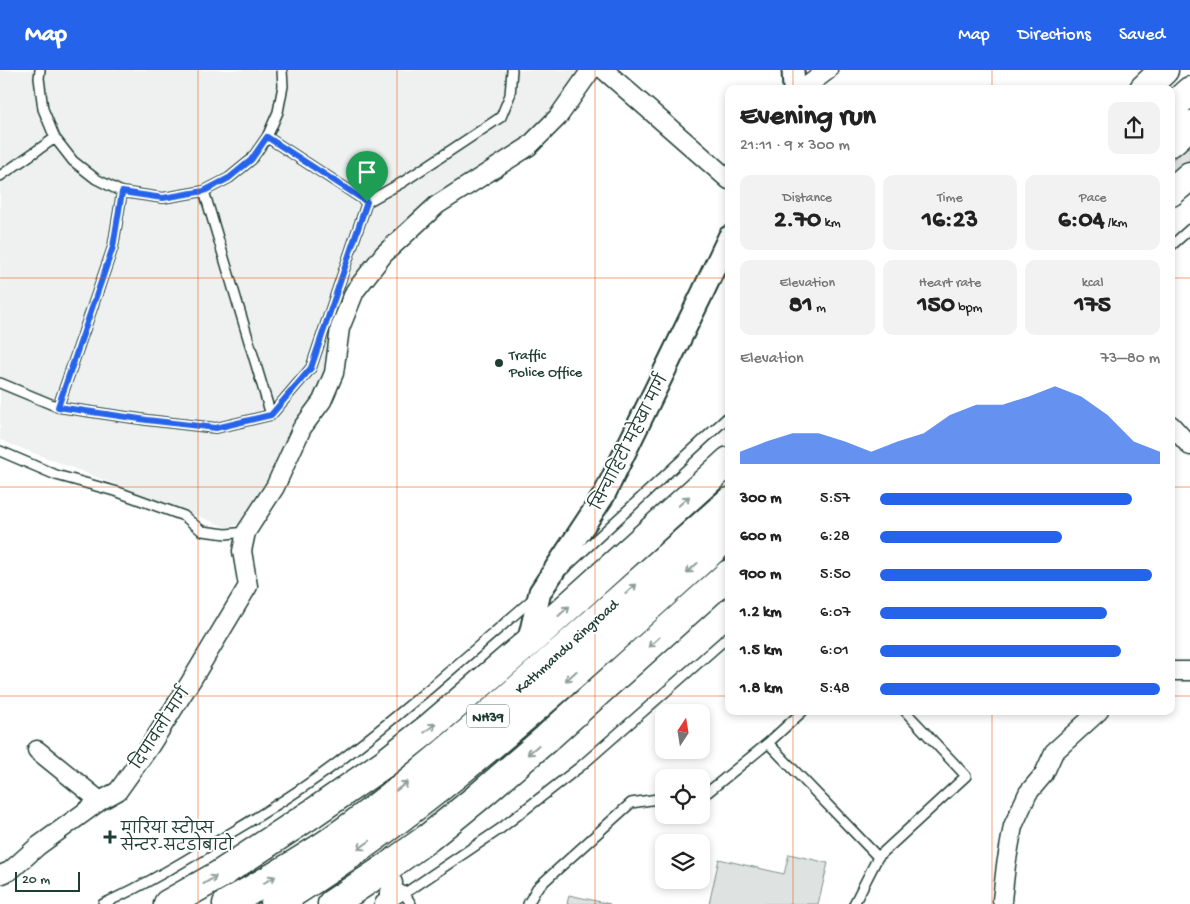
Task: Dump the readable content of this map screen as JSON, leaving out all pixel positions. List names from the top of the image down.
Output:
{
  "streets": {
    "main road": ["Kathmandu Ringroad", "NH39"],
    "street": ["सिन्चाहिटी महेखा मार्ग", "दिपावली मार्ग"]
  },
  "places": {
    "other": ["Traffic Police Office"],
    "health": ["मारिया स्टोप्स सेन्टर-सटडोबाटो"]
  },
  "scale_bar": "20 m",
  "north": "top",
  "page": {
    "header": "Map",
    "nav": ["Map", "Directions", "Saved"],
    "heading": ["Evening run", "21:11 · 9 × 300 m"],
    "stats": [
      ["Distance", "2.70 km"],
      ["Time", "16:23"],
      ["Pace", "6:04 /km"],
      ["Elevation", "81 m"],
      ["Heart rate", "150 bpm"],
      ["kcal", "175"]
    ],
    "chart": ["Elevation", "73–80 m"],
    "list": [
      {
        "name": "300 m",
        "note": "5:57"
      },
      {
        "name": "600 m",
        "note": "6:28"
      },
      {
        "name": "900 m",
        "note": "5:50"
      },
      {
        "name": "1.2 km",
        "note": "6:07"
      },
      {
        "name": "1.5 km",
        "note": "6:01"
      },
      {
        "name": "1.8 km",
        "note": "5:48"
      }
    ],
    "scale": "20 m"
  }
}
